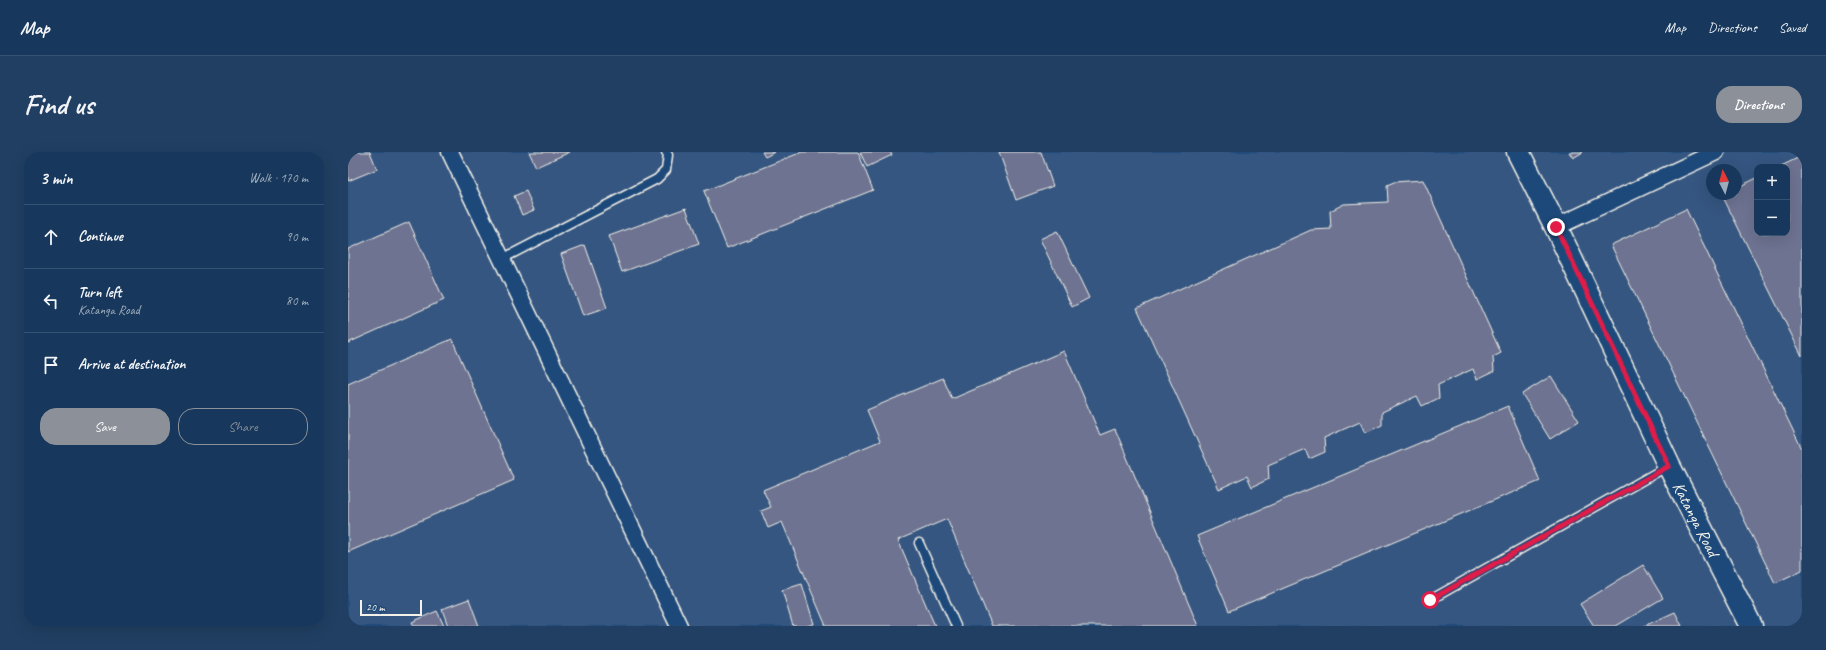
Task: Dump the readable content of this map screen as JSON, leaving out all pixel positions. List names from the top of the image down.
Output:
{
  "streets": {
    "street": ["Katanga Road"]
  },
  "scale_bar": "20 m",
  "north": "top",
  "page": {
    "header": "Map",
    "nav": ["Map", "Directions", "Saved"],
    "buttons": [
      "Directions",
      ["Save", "Share"]
    ],
    "title": "Find us",
    "heading": ["3 min", "Walk · 170 m"],
    "map_buttons": ["+", "−"],
    "list": [
      ["Continue", "90 m"],
      ["Turn left", "Katanga Road", "80 m"],
      "Arrive at destination"
    ],
    "scale": "20 m"
  }
}
